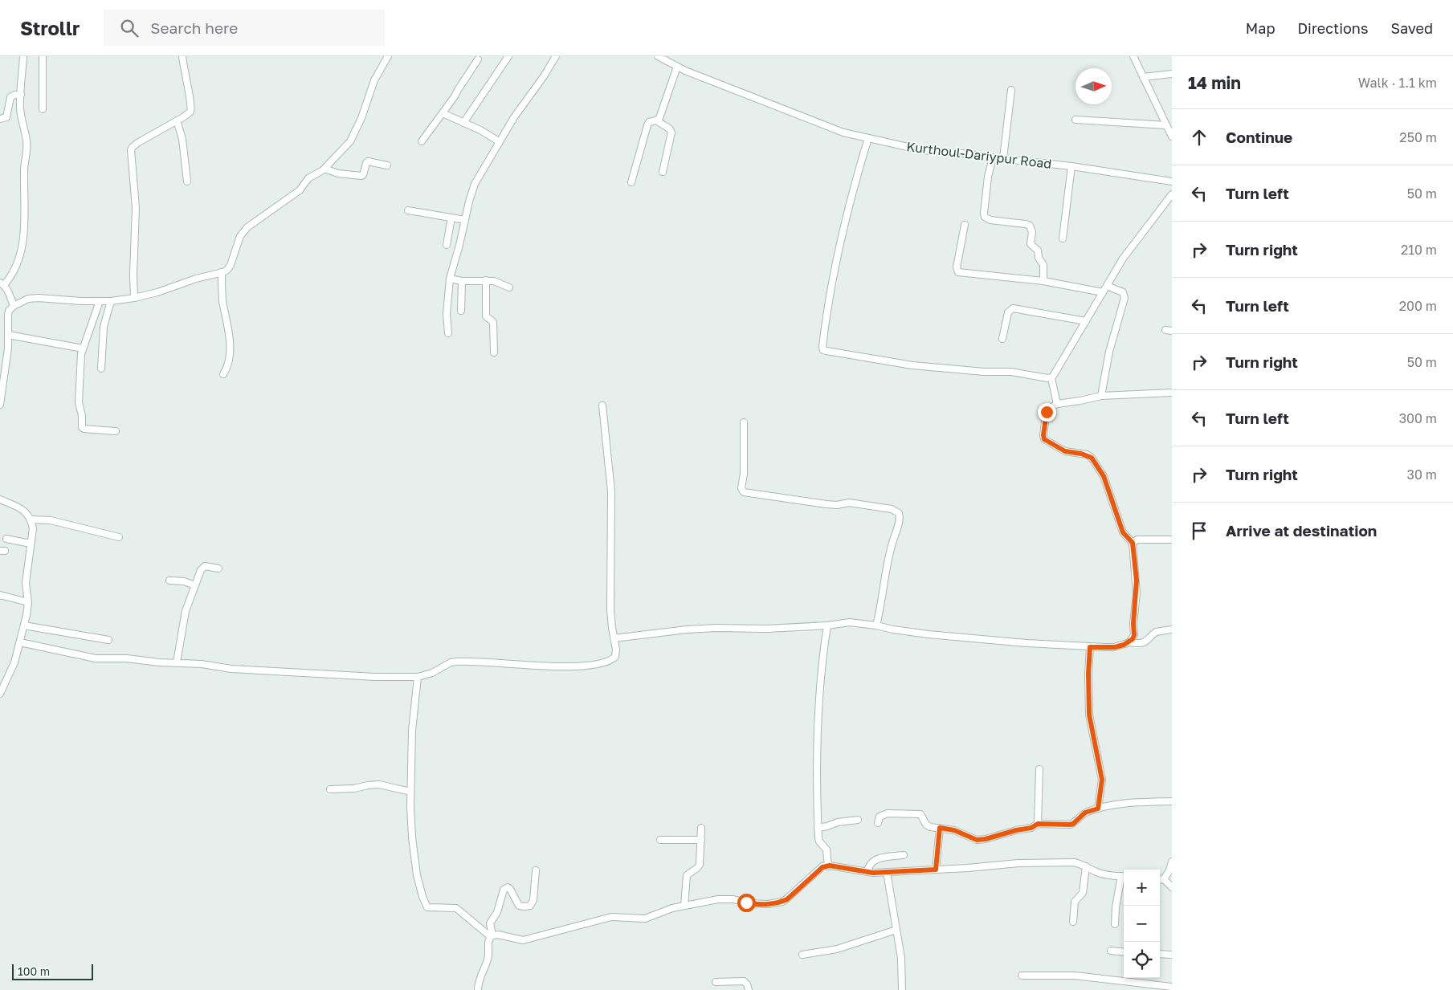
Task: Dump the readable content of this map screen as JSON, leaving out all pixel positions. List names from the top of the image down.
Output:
{
  "streets": {
    "street": ["Kurthoul-Dariypur Road"]
  },
  "scale_bar": "100 m",
  "north": "right",
  "page": {
    "header": "Strollr",
    "search": "Search here",
    "nav": ["Map", "Directions", "Saved"],
    "heading": ["14 min", "Walk · 1.1 km"],
    "list": [
      ["Continue", "250 m"],
      ["Turn left", "50 m"],
      ["Turn right", "210 m"],
      ["Turn left", "200 m"],
      ["Turn right", "50 m"],
      ["Turn left", "300 m"],
      ["Turn right", "30 m"],
      "Arrive at destination"
    ],
    "map_buttons": ["+", "−"],
    "scale": "100 m"
  }
}
